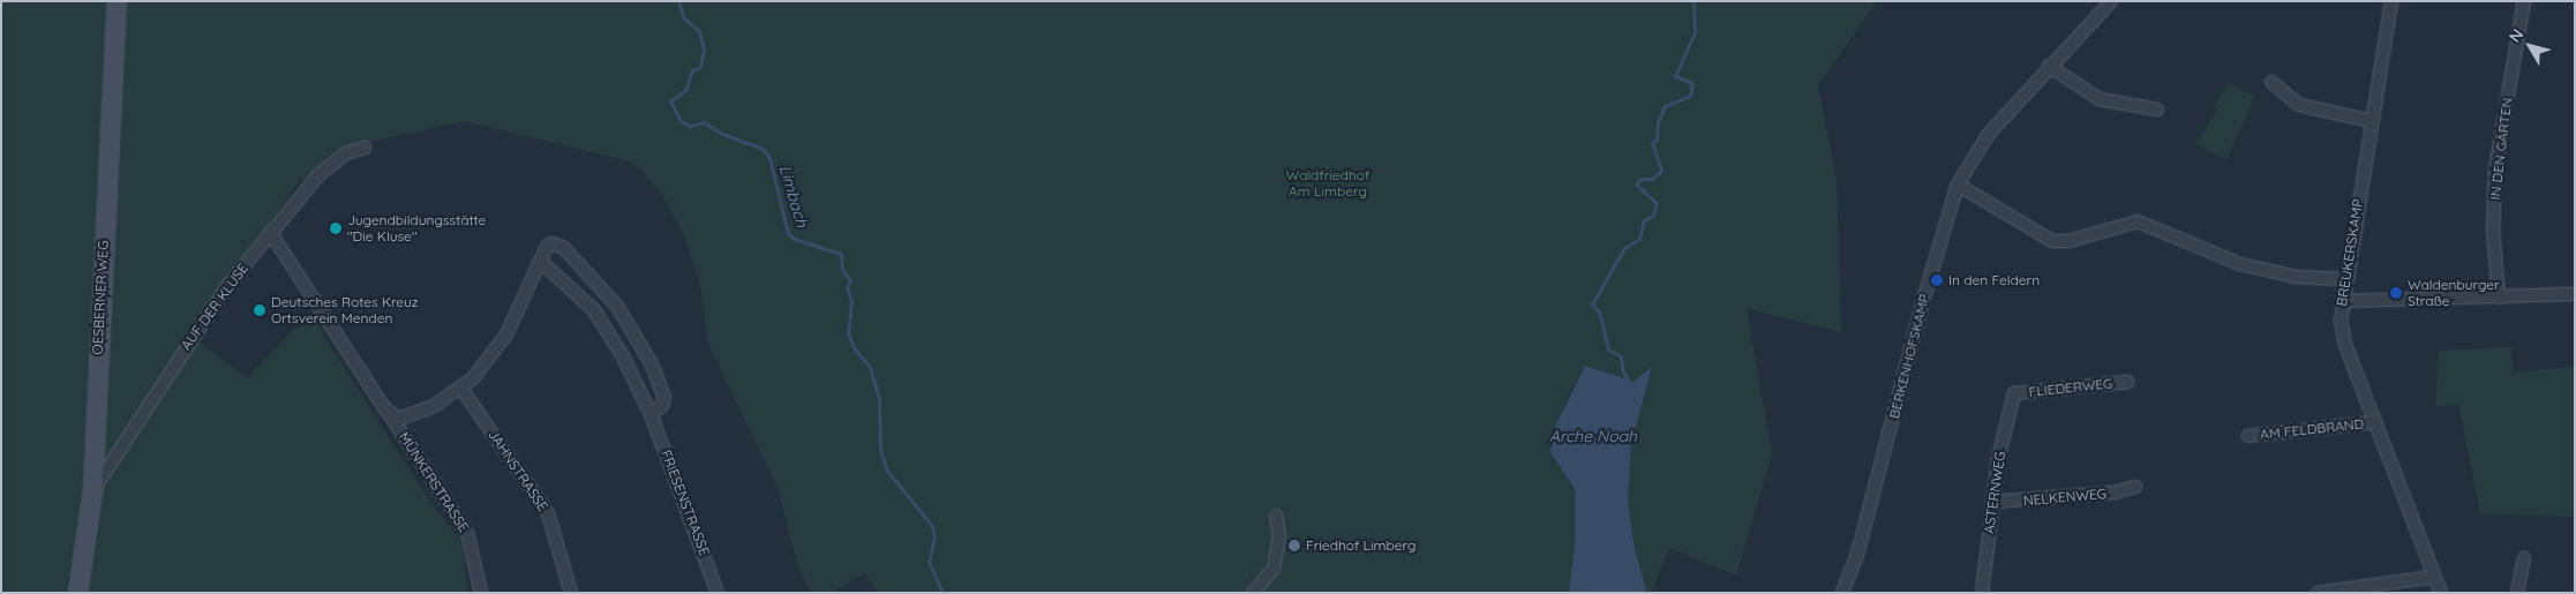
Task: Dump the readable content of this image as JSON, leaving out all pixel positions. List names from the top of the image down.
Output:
{
  "streets": {
    "street": [
      "IN DEN GÄRTEN",
      "BREUKERSKAMP",
      "OESBERNER WEG",
      "AUF DER KLUSE",
      "BERKENHOFSKAMP",
      "FLIEDERWEG",
      "AM FELDBRAND",
      "JAHNSTRASSE",
      "MÜNKERSTRASSE",
      "ASTERNWEG",
      "NELKENWEG",
      "FRIESENSTRASSE"
    ]
  },
  "crossings": [
    ["BREUKERSKAMP", "AM FELDBRAND"],
    ["OESBERNER WEG", "AUF DER KLUSE"],
    ["AUF DER KLUSE", "MÜNKERSTRASSE"],
    ["FLIEDERWEG", "ASTERNWEG"],
    ["ASTERNWEG", "NELKENWEG"]
  ],
  "water": ["Limbach", "Arche Noah"],
  "parks": ["Waldfriedhof Am Limberg"],
  "places": [
    "Jugendbildungsstätte \"Die Kluse\"",
    "In den Feldern",
    "Waldenburger Straße",
    "Deutsches Rotes Kreuz Ortsverein Menden",
    "Friedhof Limberg"
  ],
  "north": "top left"
}
